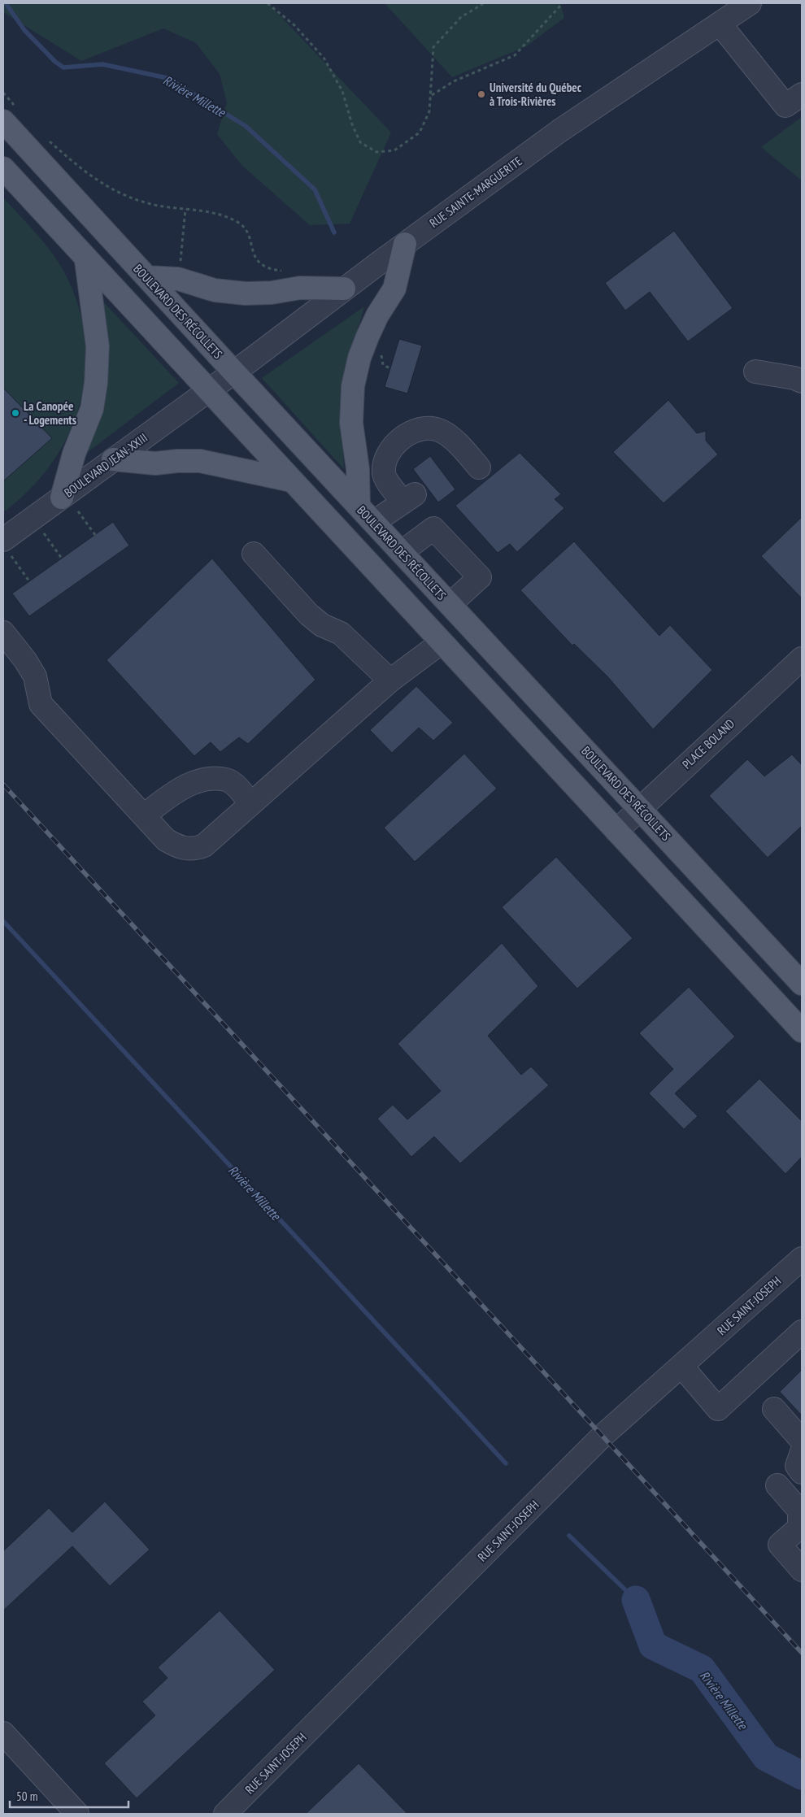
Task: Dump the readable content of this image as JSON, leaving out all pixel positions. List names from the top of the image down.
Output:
{
  "streets": {
    "main road": ["BOULEVARD DES RÉCOLLETS"],
    "street": [
      "RUE SAINTE-MARGUERITE",
      "BOULEVARD JEAN-XXIII",
      "PLACE BOLAND",
      "RUE SAINT-JOSEPH"
    ]
  },
  "crossings": [
    ["RUE SAINTE-MARGUERITE", "BOULEVARD DES RÉCOLLETS"],
    ["RUE SAINTE-MARGUERITE", "BOULEVARD JEAN-XXIII"],
    ["BOULEVARD DES RÉCOLLETS", "PLACE BOLAND"]
  ],
  "water": ["Rivière Millette"],
  "places": ["Université du Québec à Trois-Rivières", "La Canopée - Logements"],
  "scale_bar": "50 m"
}
